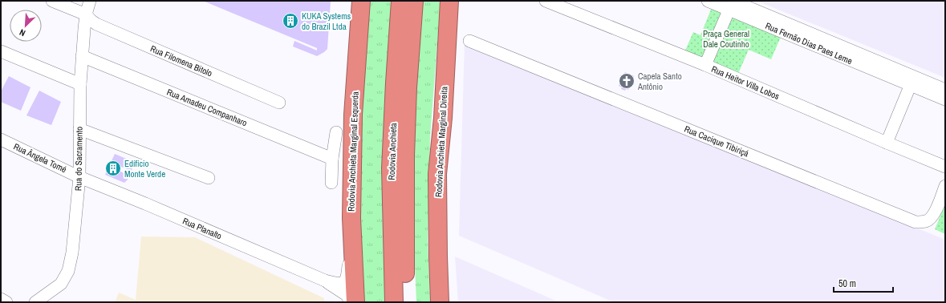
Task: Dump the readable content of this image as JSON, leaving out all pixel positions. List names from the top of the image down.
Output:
{
  "streets": {
    "highway": ["Rodovia Anchieta Marginal Direita", "Rodovia Anchieta Marginal Esquerda", "Rodovia Anchieta"],
    "street": [
      "Rua Fernão Dias Paes Leme",
      "Rua Filomena Bitolo",
      "Rua Heitor Villa Lobos",
      "Rua Amadeu Companharo",
      "Rua Cacique Tibiriçá",
      "Rua Ângela Tomé",
      "Rua do Sacramento",
      "Rua Planalto"
    ]
  },
  "crossings": [
    ["Rua Filomena Bitolo", "Rua do Sacramento"],
    ["Rua Amadeu Companharo", "Rua do Sacramento"],
    ["Rodovia Anchieta Marginal Esquerda", "Rua Planalto"],
    ["Rua Ângela Tomé", "Rua do Sacramento"],
    ["Rua Ângela Tomé", "Rua Planalto"],
    ["Rua do Sacramento", "Rua Planalto"]
  ],
  "parks": ["Praça General Dale Coutinho"],
  "places": {
    "building": ["KUKA Systems do Brazil Ltda", "Edíficio Monte Verde"],
    "church": ["Capela Santo Antônio"]
  },
  "scale_bar": "50 m",
  "north": "bottom left"
}
